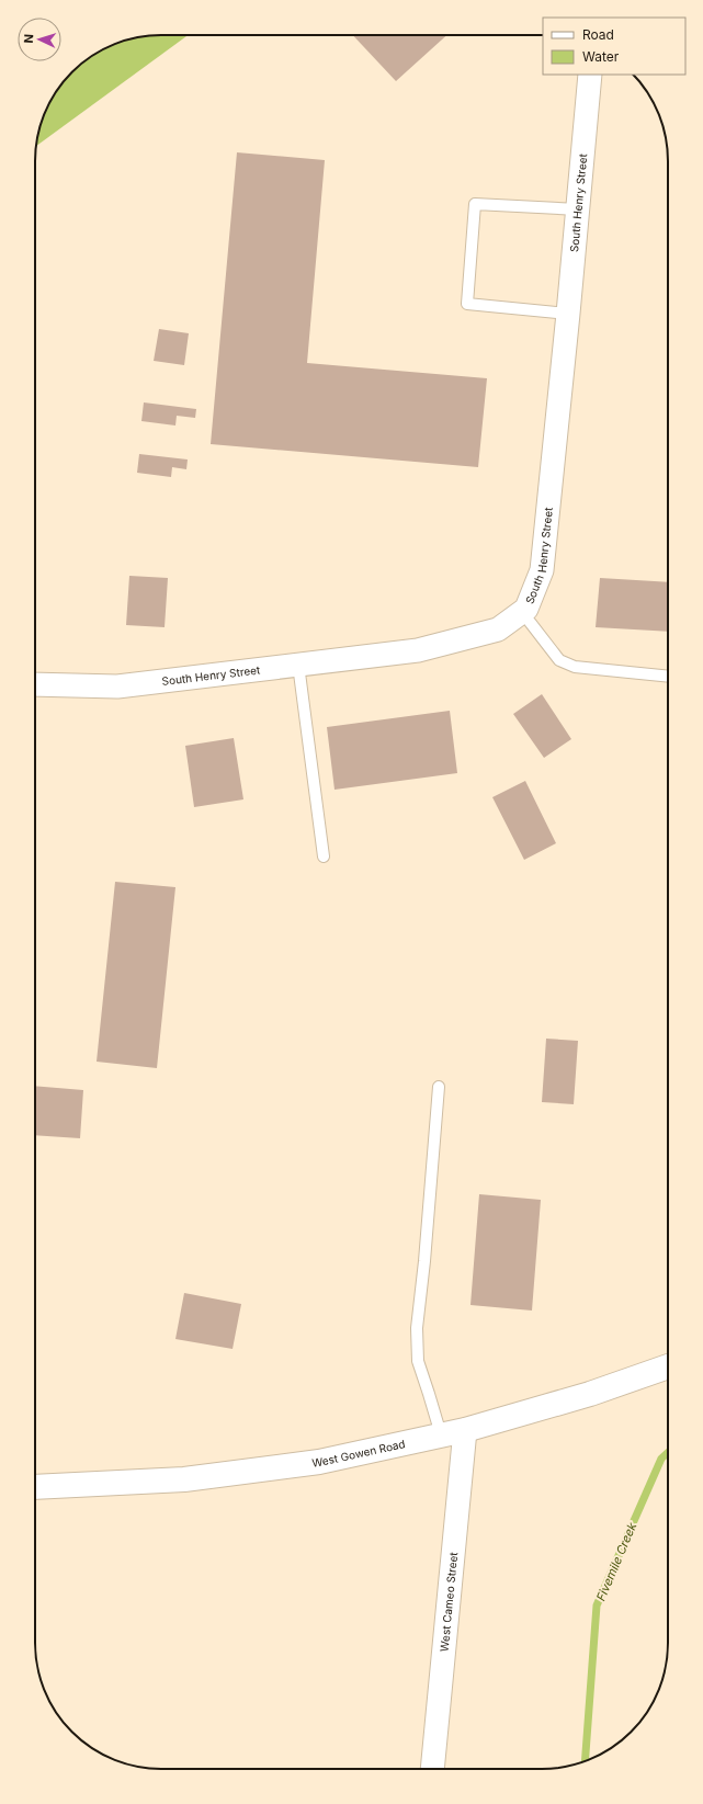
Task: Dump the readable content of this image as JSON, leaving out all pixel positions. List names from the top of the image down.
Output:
{
  "streets": {
    "street": ["South Henry Street", "West Gowen Road", "West Cameo Street"]
  },
  "crossings": [
    ["West Gowen Road", "West Cameo Street"]
  ],
  "water": ["Fivemile Creek"],
  "legend": ["Road", "Water"],
  "north": "left"
}
